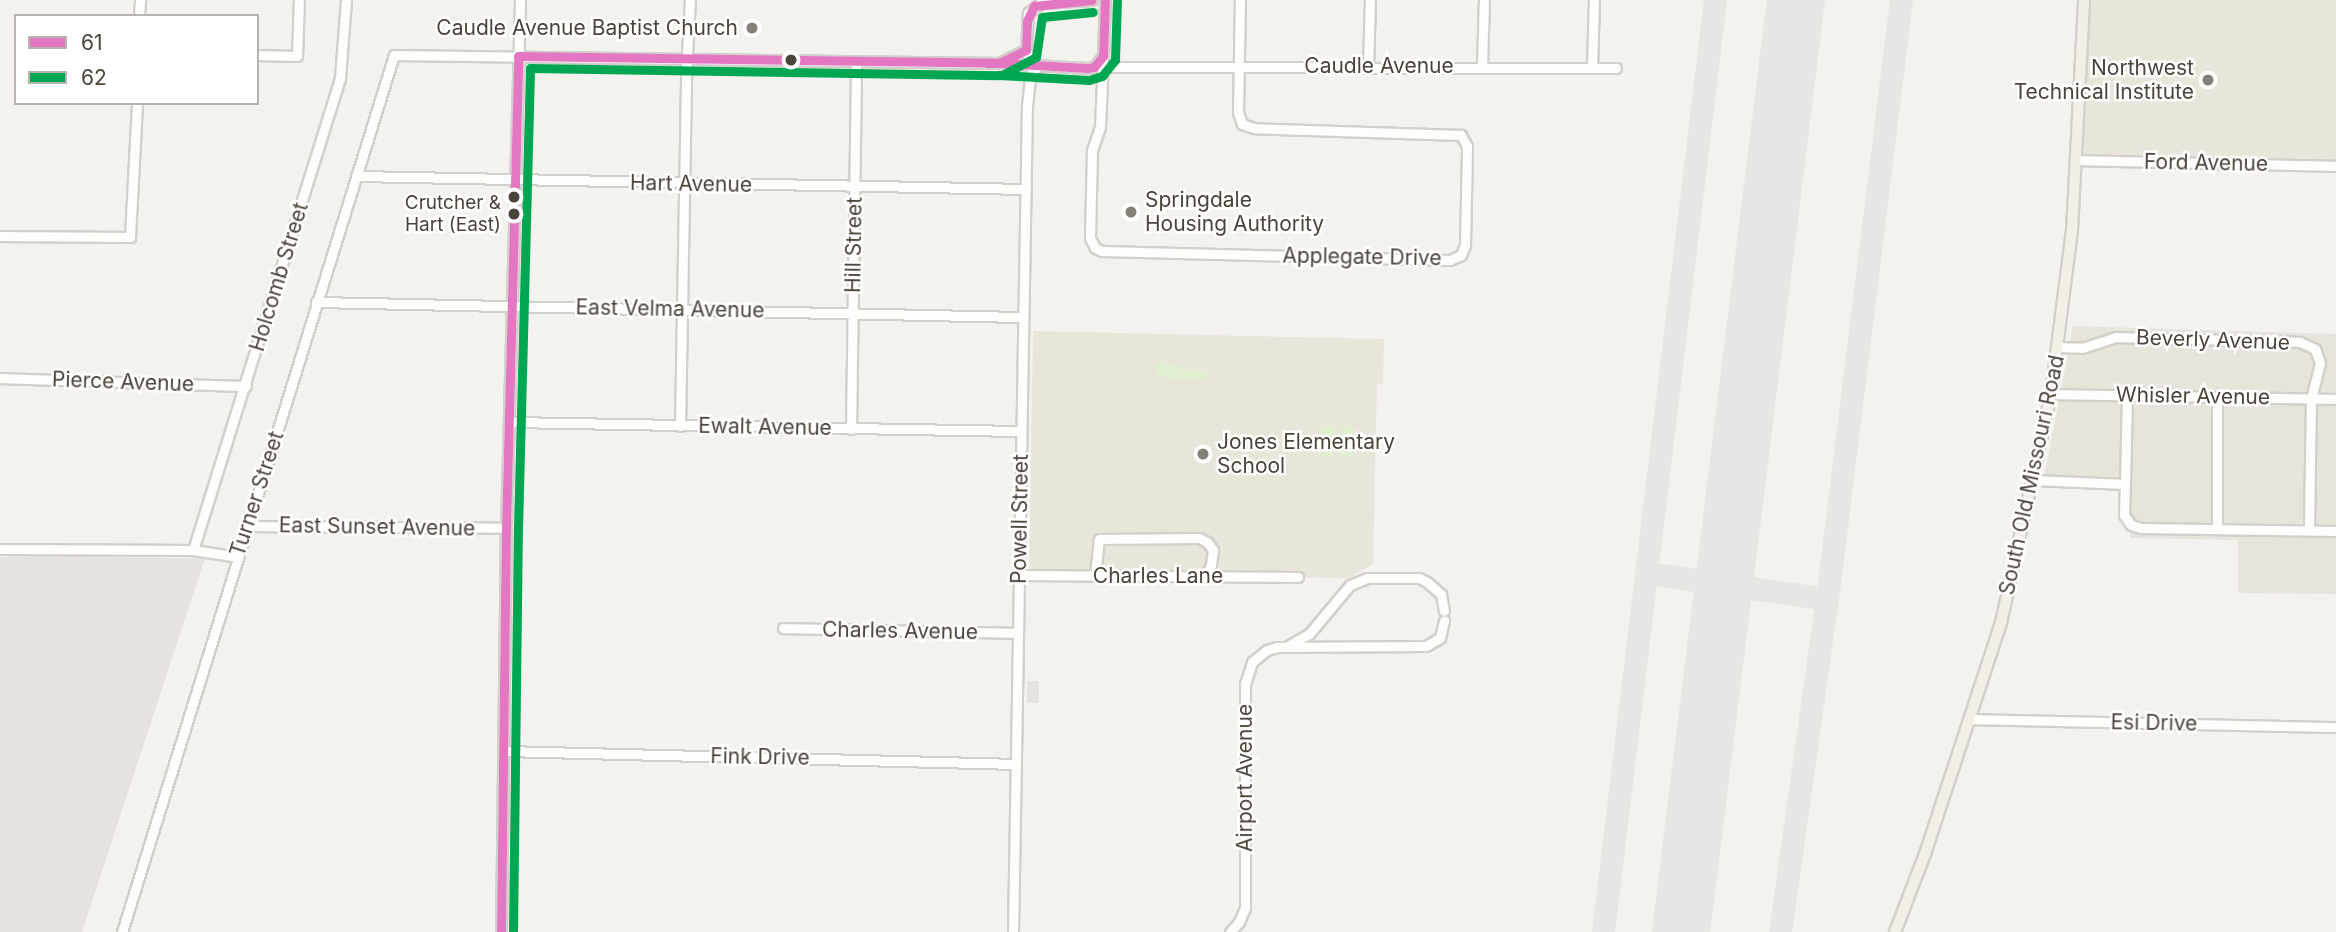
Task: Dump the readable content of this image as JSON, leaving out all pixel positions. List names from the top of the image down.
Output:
{
  "streets": {
    "main road": ["South Old Missouri Road"],
    "street": [
      "Caudle Avenue",
      "Ford Avenue",
      "Hart Avenue",
      "Hill Street",
      "Applegate Drive",
      "Holcomb Street",
      "East Velma Avenue",
      "Beverly Avenue",
      "Pierce Avenue",
      "Whisler Avenue",
      "Ewalt Avenue",
      "Turner Street",
      "Powell Street",
      "East Sunset Avenue",
      "Charles Lane",
      "Charles Avenue",
      "Esi Drive",
      "Fink Drive",
      "Airport Avenue"
    ]
  },
  "crossings": [
    ["Caudle Avenue", "Applegate Drive"],
    ["Caudle Avenue", "Powell Street"],
    ["Ford Avenue", "South Old Missouri Road"],
    ["Hart Avenue", "Hill Street"],
    ["Hart Avenue", "Turner Street"],
    ["Hart Avenue", "Powell Street"],
    ["Hill Street", "East Velma Avenue"],
    ["Hill Street", "Ewalt Avenue"],
    ["Applegate Drive", "Powell Street"],
    ["Holcomb Street", "Pierce Avenue"],
    ["East Velma Avenue", "Turner Street"],
    ["East Velma Avenue", "Powell Street"],
    ["Beverly Avenue", "Whisler Avenue"],
    ["Beverly Avenue", "South Old Missouri Road"],
    ["Whisler Avenue", "South Old Missouri Road"],
    ["Ewalt Avenue", "Powell Street"],
    ["South Old Missouri Road", "Esi Drive"],
    ["Turner Street", "East Sunset Avenue"],
    ["Powell Street", "Charles Lane"],
    ["Powell Street", "Charles Avenue"],
    ["Powell Street", "Fink Drive"]
  ],
  "places": [
    "Caudle Avenue Baptist Church",
    "Northwest Technical Institute",
    "Springdale Housing Authority",
    "Crutcher & Hart (East)",
    "Jones Elementary School"
  ],
  "lines": ["transit line 61", "transit line 62"],
  "legend": ["61", "62"]
}
